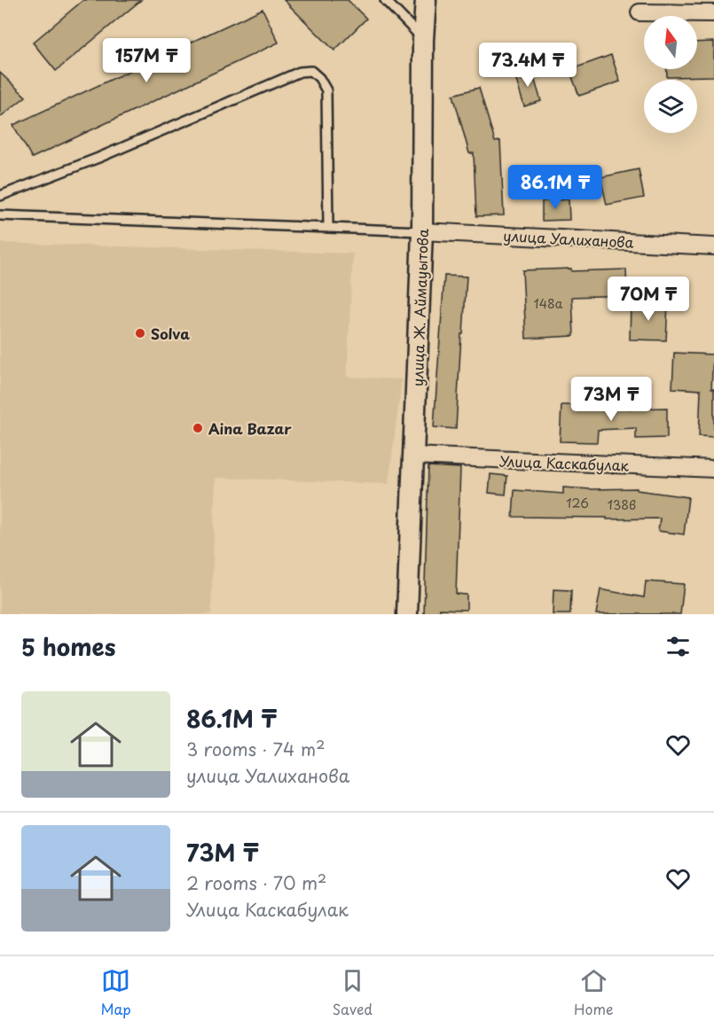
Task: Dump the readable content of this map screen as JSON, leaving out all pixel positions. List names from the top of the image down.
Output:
{
  "streets": {
    "street": ["улица Уалиханова", "улица Ж. Аймауытова", "Улица Каскабулак"]
  },
  "crossings": [
    ["улица Уалиханова", "улица Ж. Аймауытова"],
    ["улица Ж. Аймауытова", "Улица Каскабулак"]
  ],
  "places": ["Solva", "Aina Bazar"],
  "house_numbers": ["148а", "126", "138в"],
  "north": "top",
  "page": {
    "price": [
      "157M ₸",
      "73.4M ₸",
      "86.1M ₸",
      "70M ₸",
      "73M ₸"
    ],
    "heading": "5 homes",
    "list": [
      {
        "name": "86.1M ₸",
        "note": "3 rooms · 74 m² · улица Уалиханова"
      },
      {
        "name": "73M ₸",
        "note": "2 rooms · 70 m² · Улица Каскабулак"
      }
    ],
    "tabs": ["Map", "Saved", "Home"]
  }
}
